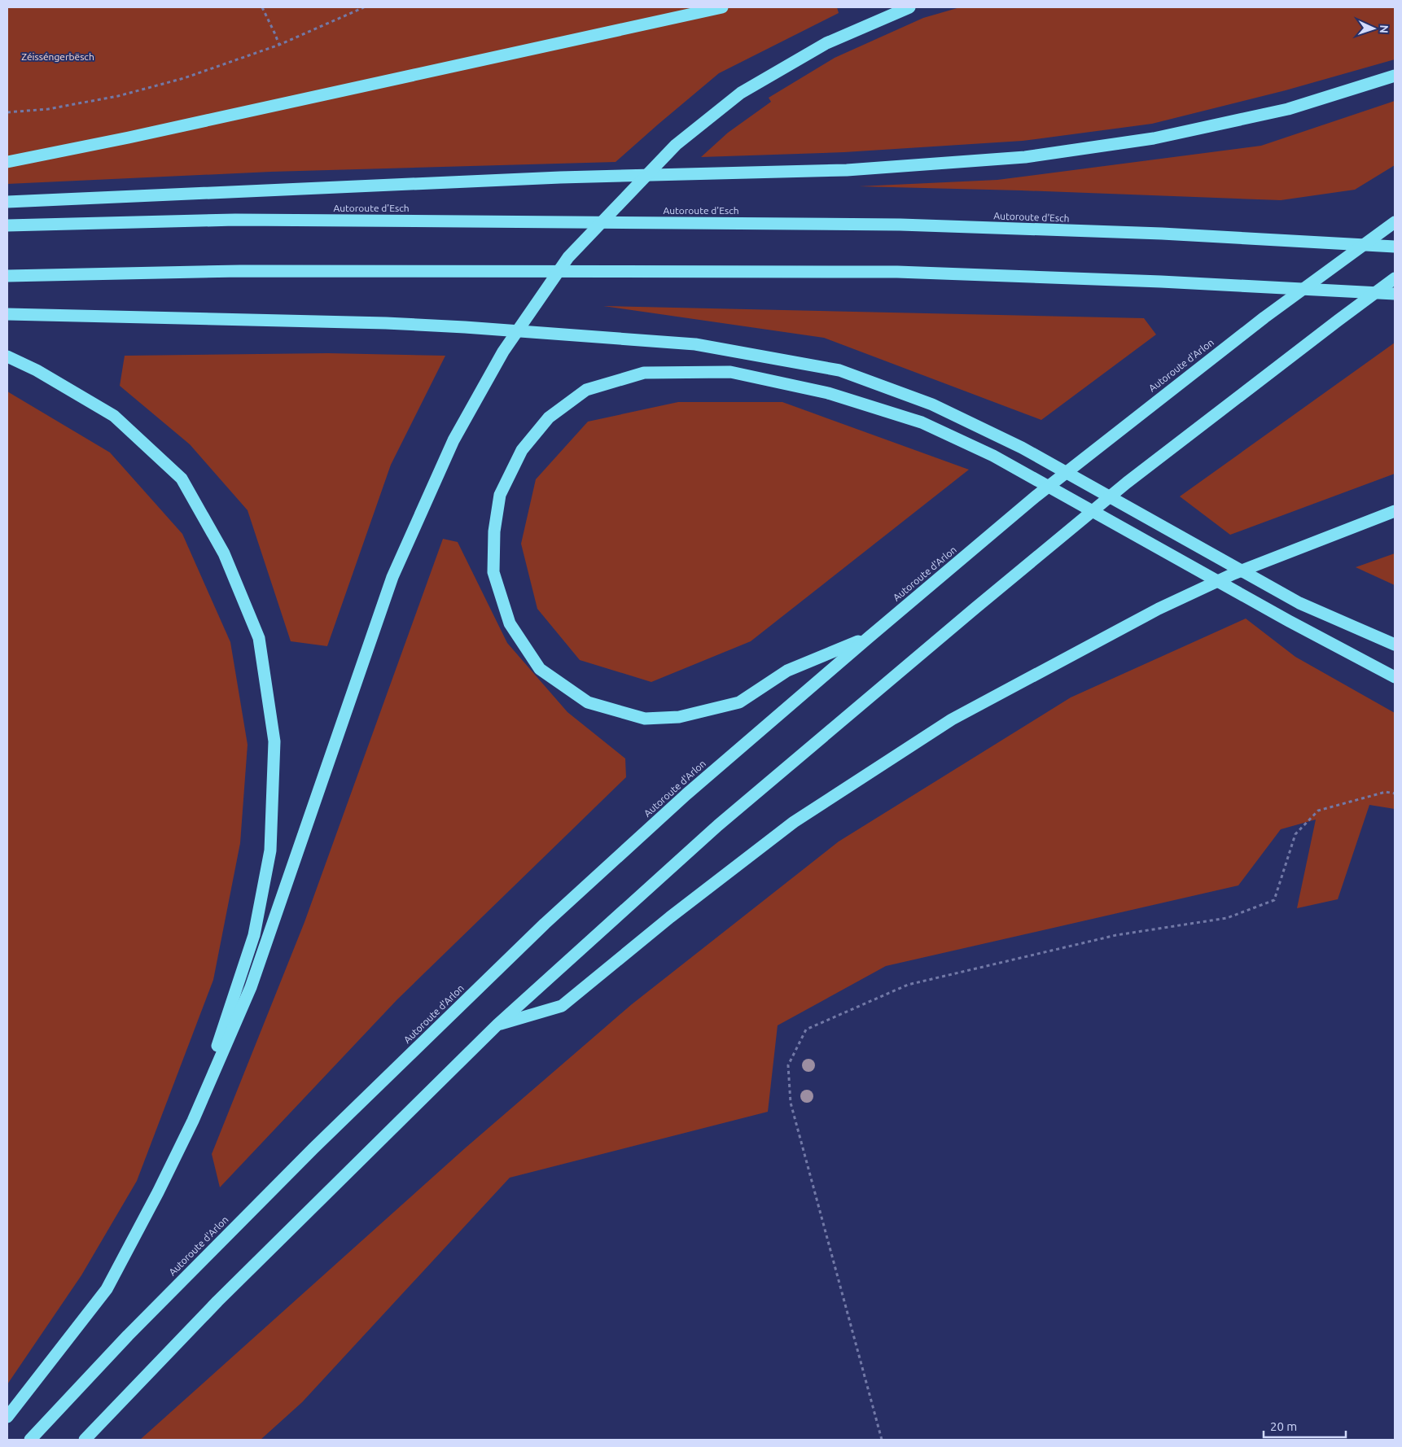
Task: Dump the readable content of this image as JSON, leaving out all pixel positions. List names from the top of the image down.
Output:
{
  "streets": {
    "highway": ["Autoroute d'Esch", "Autoroute d'Arlon"]
  },
  "parks": ["Zéisséngerbësch"],
  "scale_bar": "20 m",
  "north": "right"
}
